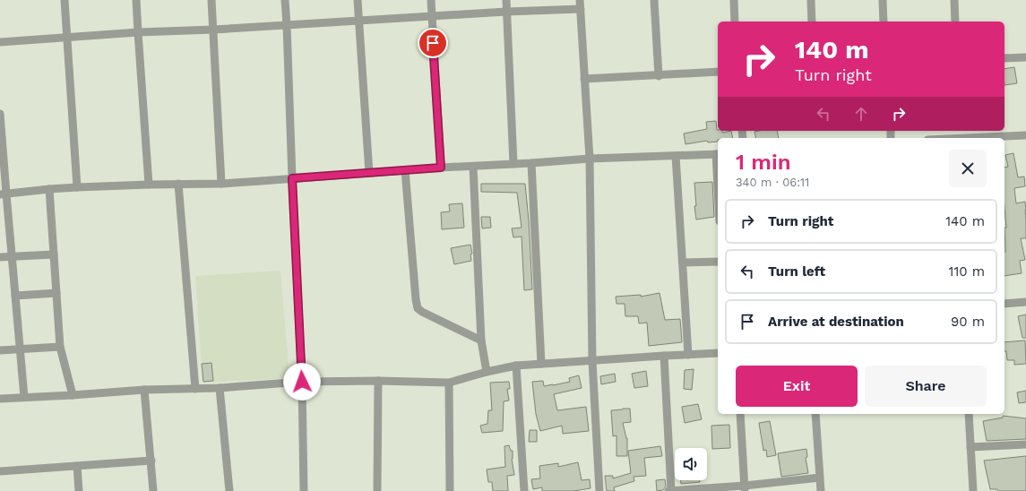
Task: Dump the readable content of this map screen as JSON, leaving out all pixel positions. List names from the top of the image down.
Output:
{
  "page": {
    "turn": ["140 m", "Turn right"],
    "heading": ["1 min", "340 m · 06:11"],
    "list": [
      {
        "name": "Turn right",
        "value": "140 m"
      },
      {
        "name": "Turn left",
        "value": "110 m"
      },
      {
        "name": "Arrive at destination",
        "value": "90 m"
      }
    ],
    "buttons": ["Exit", "Share"]
  }
}
